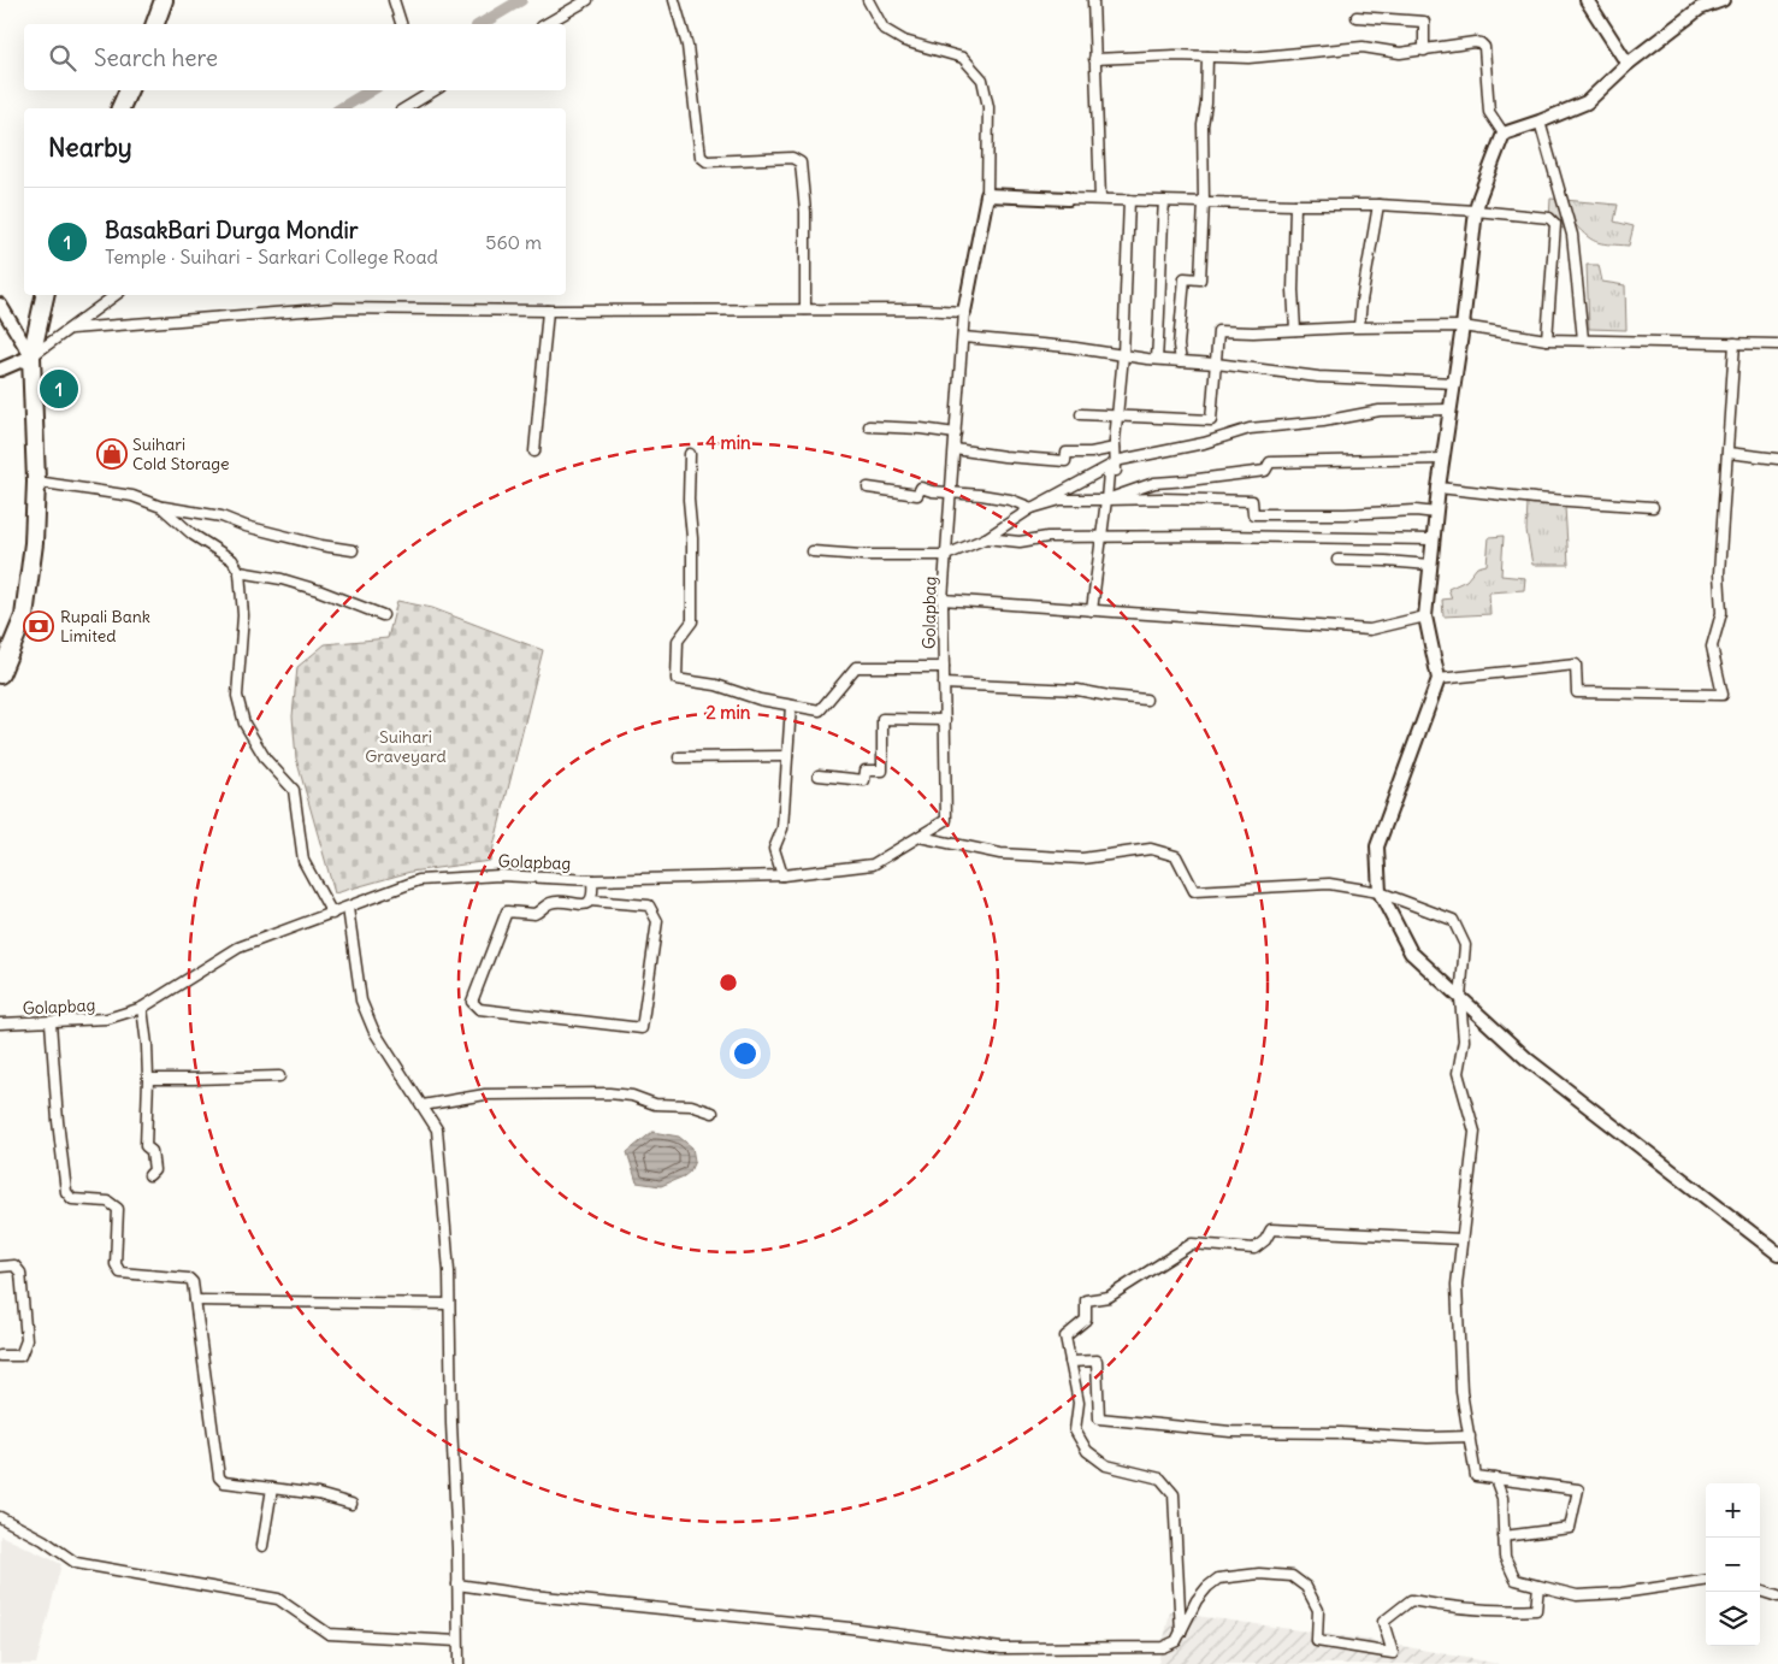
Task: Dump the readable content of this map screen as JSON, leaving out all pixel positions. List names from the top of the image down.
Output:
{
  "streets": {
    "street": ["Golapbag"]
  },
  "parks": ["Suihari Graveyard"],
  "places": {
    "shop": ["Suihari Cold Storage"],
    "bank": ["Rupali Bank Limited"]
  },
  "page": {
    "search": "Search here",
    "heading": "Nearby",
    "list": [
      {
        "mark": "1",
        "name": "BasakBari Durga Mondir",
        "note": "Temple · Suihari - Sarkari College Road",
        "value": "560 m"
      }
    ],
    "pins": "1",
    "map_buttons": ["+", "−"]
  },
  "rings": ["4 min", "2 min"]
}
